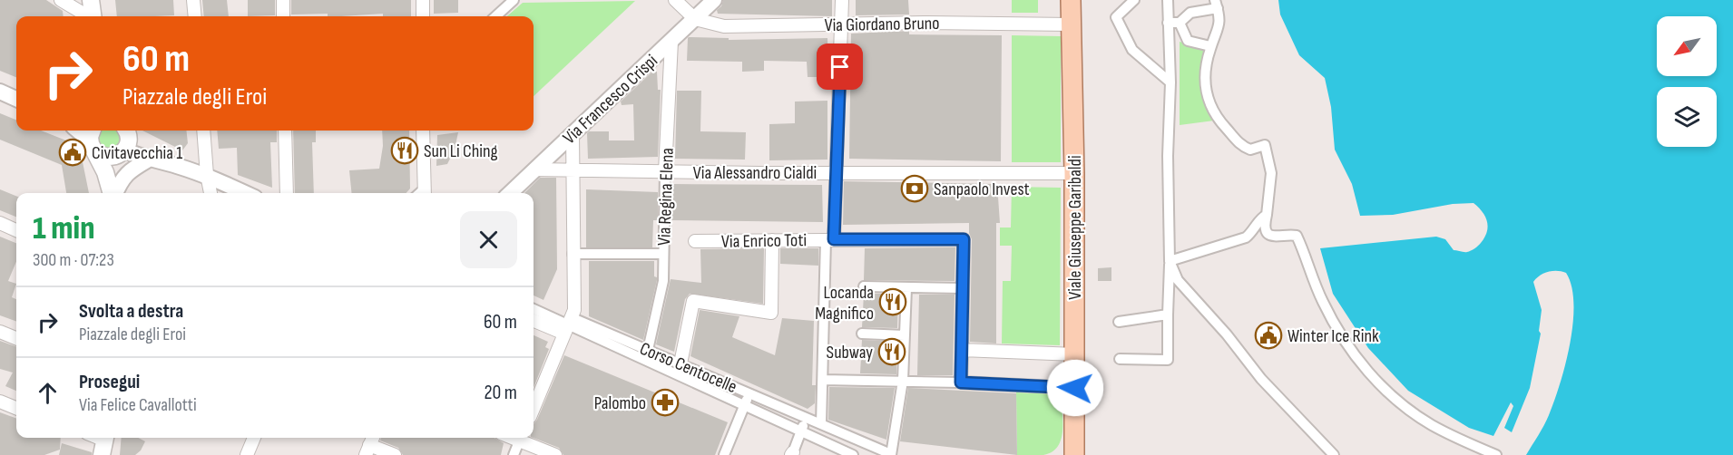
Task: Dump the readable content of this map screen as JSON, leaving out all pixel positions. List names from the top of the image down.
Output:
{
  "streets": {
    "main road": ["Viale Giuseppe Garibaldi"],
    "street": [
      "Via Giordano Bruno",
      "Via Francesco Crispi",
      "Via Alessandro Cialdi",
      "Via Regina Elena",
      "Via Enrico Toti",
      "Corso Centocelle"
    ]
  },
  "crossings": [
    ["Via Giordano Bruno", "Via Francesco Crispi"],
    ["Via Giordano Bruno", "Viale Giuseppe Garibaldi"],
    ["Via Francesco Crispi", "Via Alessandro Cialdi"],
    ["Via Francesco Crispi", "Via Regina Elena"],
    ["Via Alessandro Cialdi", "Via Regina Elena"],
    ["Via Alessandro Cialdi", "Viale Giuseppe Garibaldi"],
    ["Via Regina Elena", "Corso Centocelle"]
  ],
  "places": {
    "restaurant": ["Sun Li Ching", "Locanda Magnifico", "Subway"],
    "public building": ["Civitavecchia 1", "Winter Ice Rink"],
    "bank": ["Sanpaolo Invest"],
    "pharmacy": ["Palombo"]
  },
  "north": "bottom left",
  "page": {
    "turn": ["60 m", "Piazzale degli Eroi"],
    "heading": ["1 min", "300 m · 07:23"],
    "list": [
      {
        "name": "Svolta a destra",
        "note": "Piazzale degli Eroi",
        "value": "60 m"
      },
      {
        "name": "Prosegui",
        "note": "Via Felice Cavallotti",
        "value": "20 m"
      }
    ]
  }
}
